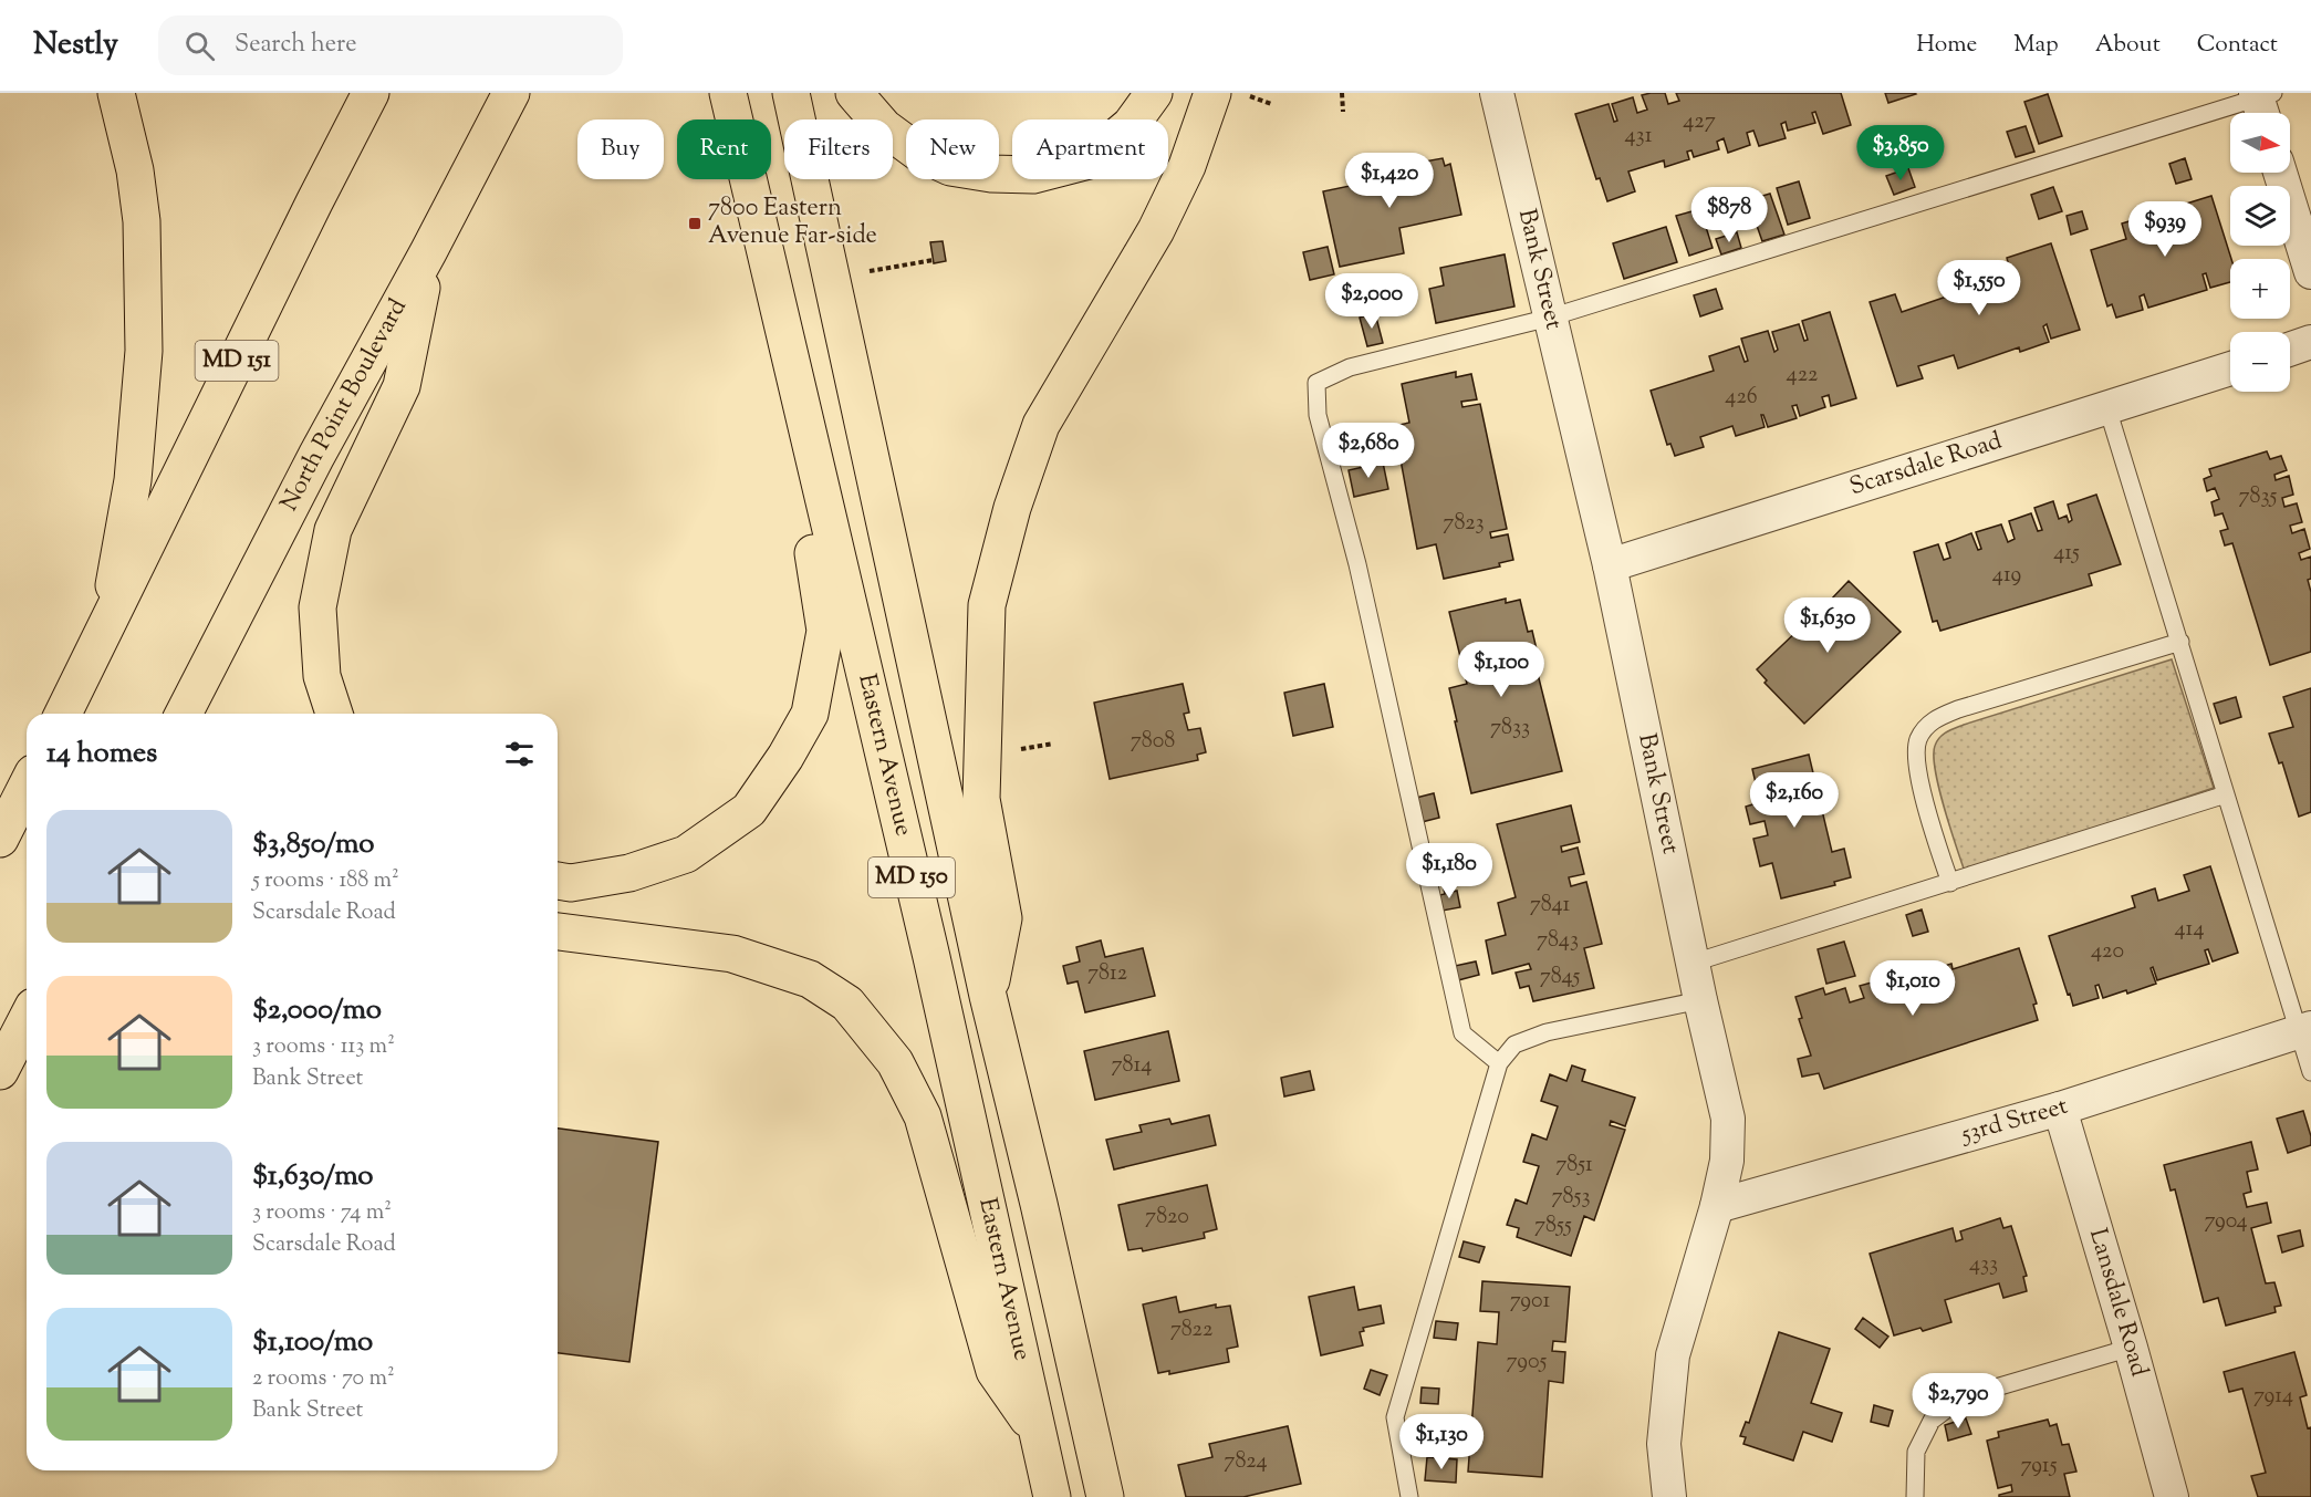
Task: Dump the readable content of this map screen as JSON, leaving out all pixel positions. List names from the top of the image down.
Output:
{
  "streets": {
    "main road": [
      "MD 151",
      "North Point Boulevard",
      "Eastern Avenue",
      "MD 150"
    ],
    "street": [
      "Bank Street",
      "Scarsdale Road",
      "53rd Street",
      "Lansdale Road"
    ]
  },
  "crossings": [
    ["Bank Street", "Scarsdale Road"],
    ["Bank Street", "53rd Street"],
    ["53rd Street", "Lansdale Road"]
  ],
  "places": {
    "transit": ["7800 Eastern Avenue Far-side"]
  },
  "house_numbers": [
    "427",
    "431",
    "422",
    "426",
    "7835",
    "7823",
    "415",
    "419",
    "7833",
    "7808",
    "7841",
    "414",
    "7843",
    "420",
    "7812",
    "7845",
    "7814",
    "7851",
    "7853",
    "7820",
    "7904",
    "7855",
    "433",
    "7901",
    "7822",
    "7905",
    "7914",
    "7824",
    "7915"
  ],
  "north": "right",
  "page": {
    "header": "Nestly",
    "search": "Search here",
    "nav": [
      "Home",
      "Map",
      "About",
      "Contact"
    ],
    "map_buttons": ["+", "−"],
    "chip": [
      "Buy",
      "Rent",
      "Filters",
      "New",
      "Apartment"
    ],
    "price": [
      "$3,850",
      "$1,420",
      "$878",
      "$939",
      "$1,550",
      "$2,000",
      "$2,680",
      "$1,630",
      "$1,100",
      "$2,160",
      "$1,180",
      "$1,010",
      "$2,790",
      "$1,130"
    ],
    "heading": "14 homes",
    "list": [
      {
        "name": "$3,850/mo",
        "note": "5 rooms · 188 m² · Scarsdale Road"
      },
      {
        "name": "$2,000/mo",
        "note": "3 rooms · 113 m² · Bank Street"
      },
      {
        "name": "$1,630/mo",
        "note": "3 rooms · 74 m² · Scarsdale Road"
      },
      {
        "name": "$1,100/mo",
        "note": "2 rooms · 70 m² · Bank Street"
      }
    ]
  }
}
